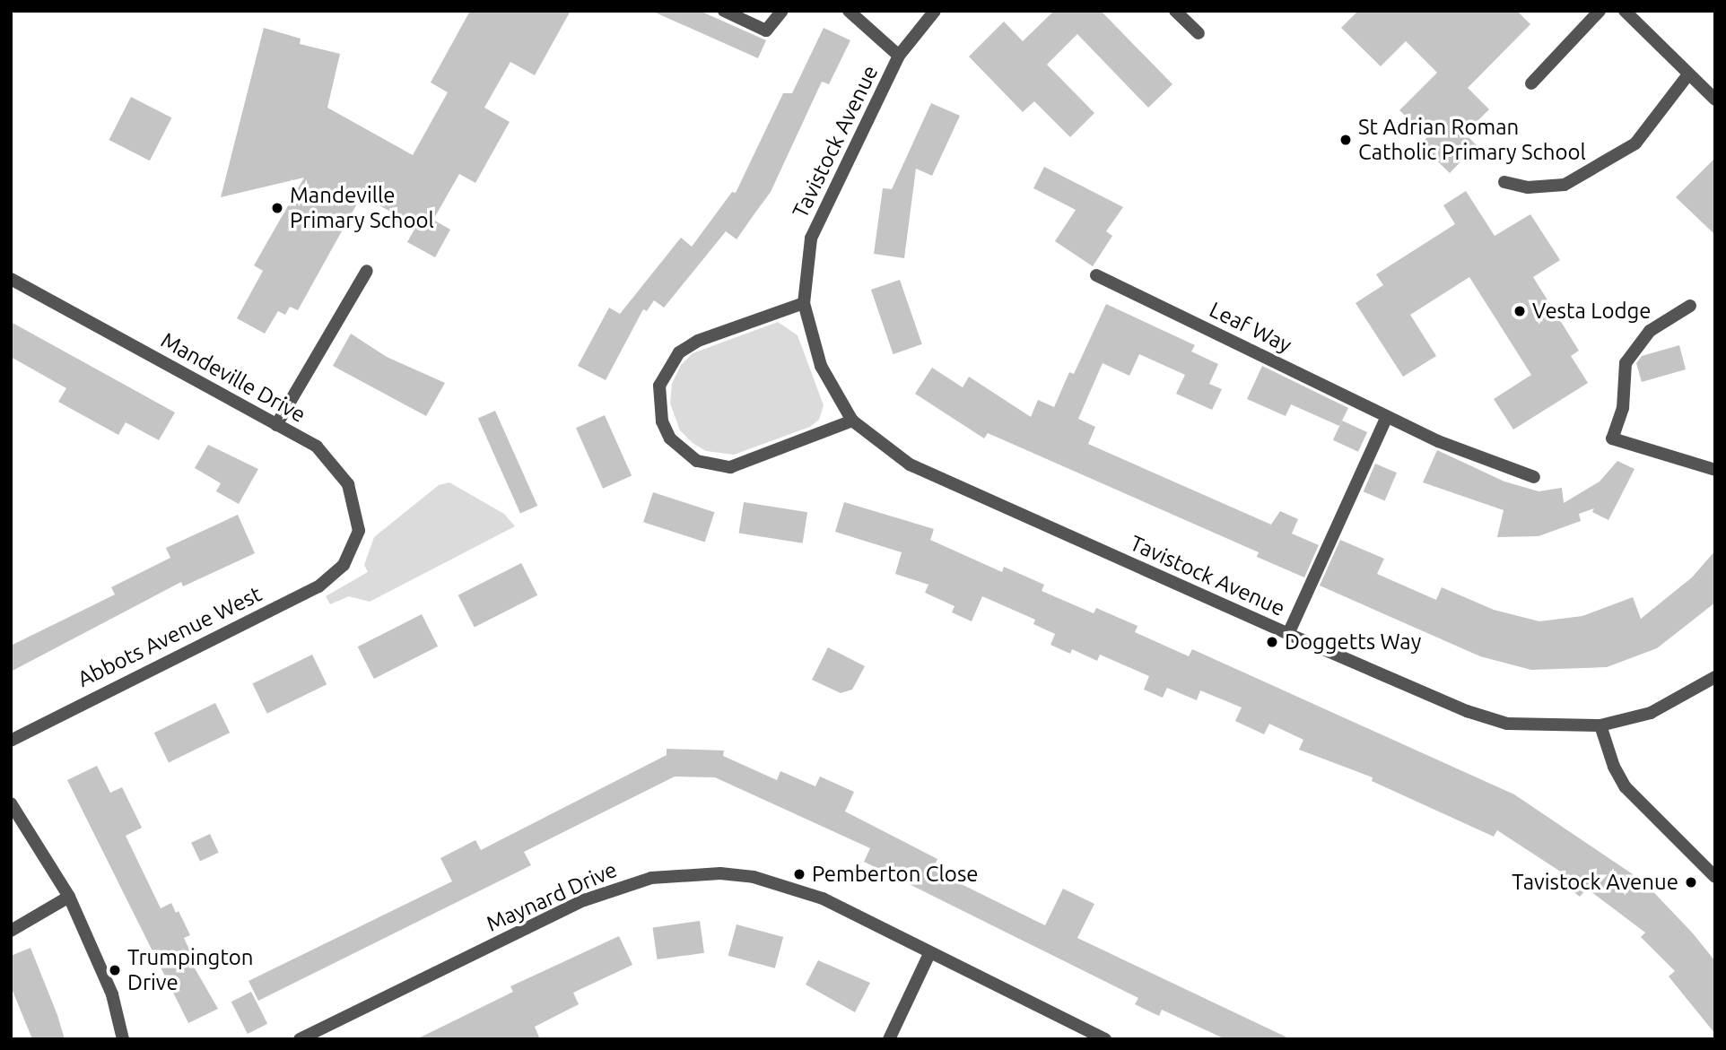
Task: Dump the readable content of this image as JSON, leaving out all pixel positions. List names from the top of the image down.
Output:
{
  "streets": {
    "street": [
      "Tavistock Avenue",
      "Leaf Way",
      "Mandeville Drive",
      "Abbots Avenue West",
      "Maynard Drive"
    ]
  },
  "crossings": [
    ["Mandeville Drive", "Abbots Avenue West"]
  ],
  "places": [
    "St Adrian Roman Catholic Primary School",
    "Mandeville Primary School",
    "Vesta Lodge",
    "Doggetts Way",
    "Pemberton Close",
    "Tavistock Avenue",
    "Trumpington Drive"
  ]
}
